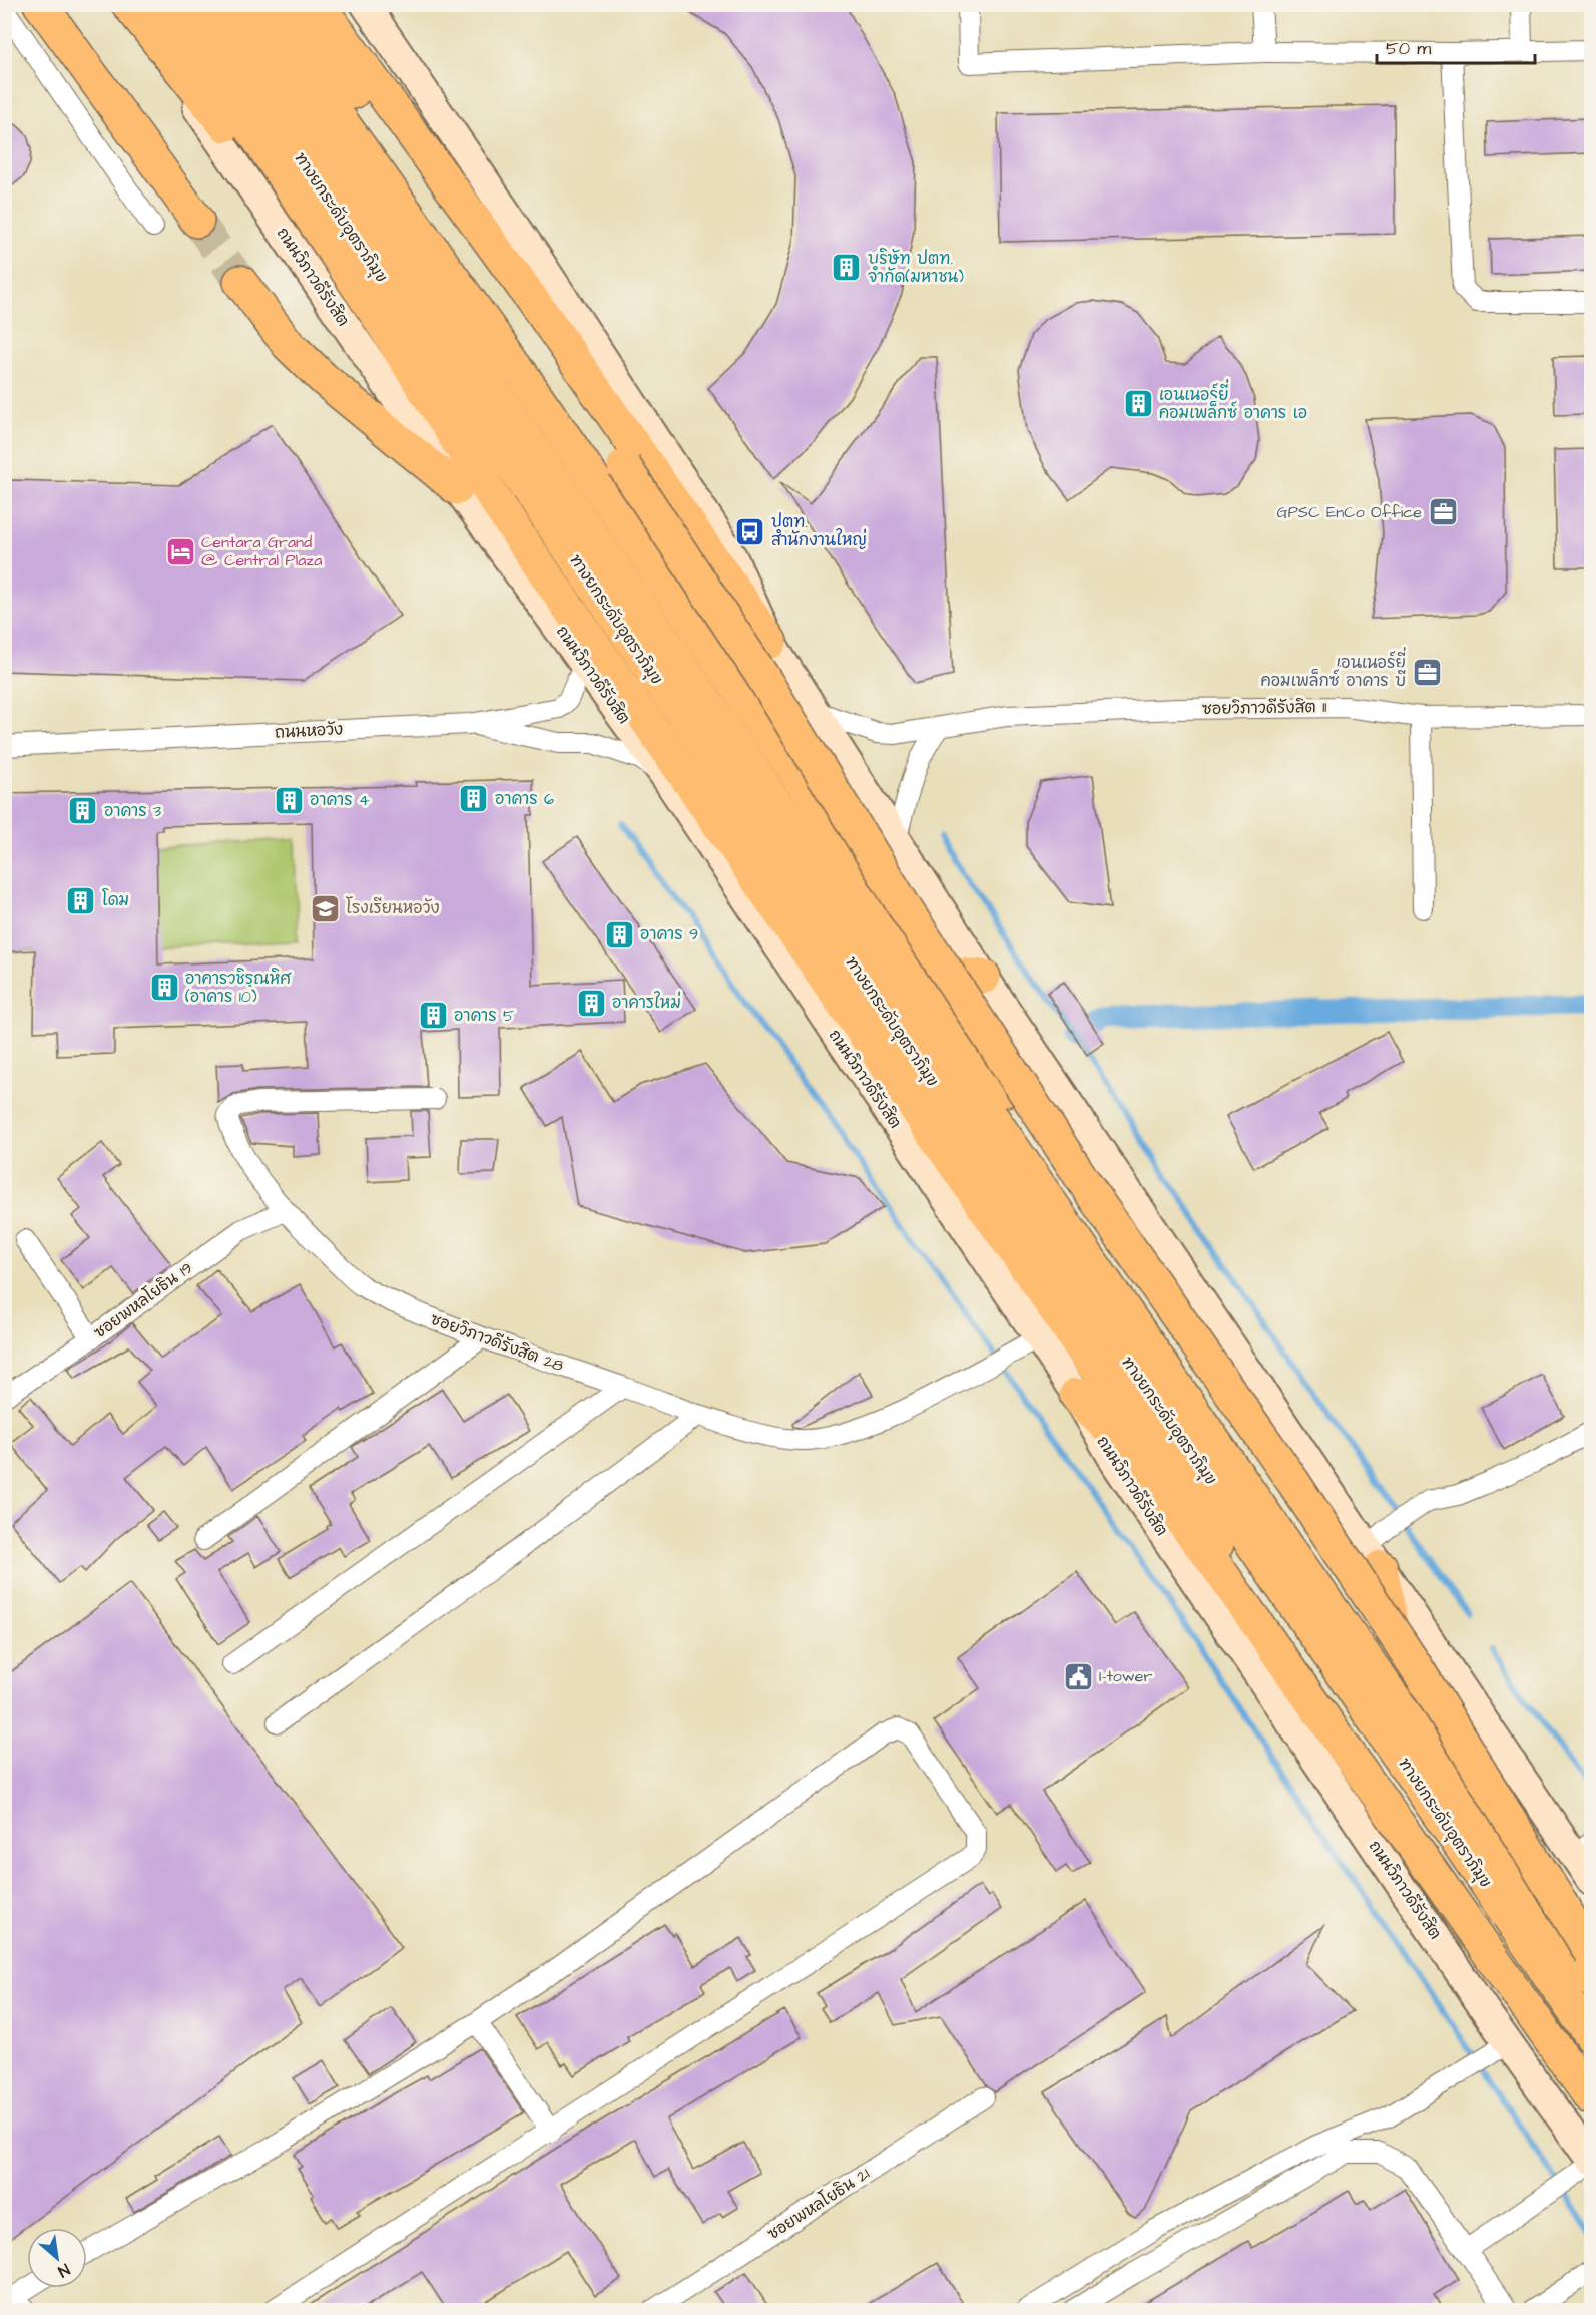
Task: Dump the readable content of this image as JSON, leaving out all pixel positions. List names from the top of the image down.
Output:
{
  "streets": {
    "highway": ["ทางยกระดับอุตราภิมุข", "ถนนวิภาวดีรังสิต"],
    "street": [
      "ซอยวิภาวดีรังสิต 11",
      "ถนนหอวัง",
      "ซอยพหลโยธิน 19",
      "ซอยวิภาวดีรังสิต 28",
      "ซอยพหลโยธิน 21"
    ]
  },
  "crossings": [
    ["ถนนวิภาวดีรังสิต", "ถนนหอวัง"],
    ["ถนนวิภาวดีรังสิต", "ซอยวิภาวดีรังสิต 28"],
    ["ซอยพหลโยธิน 19", "ซอยวิภาวดีรังสิต 28"]
  ],
  "places": {
    "building": [
      "บริษัท ปตท. จำกัด(มหาชน)",
      "เอนเนอร์ยี่ คอมเพล็กซ์ อาคาร เอ",
      "อาคาร 6",
      "อาคาร 4",
      "อาคาร 3",
      "โดม",
      "อาคาร 9",
      "อาคารวชิรุณหิศ (อาคาร 10)",
      "อาคารใหม่",
      "อาคาร 5"
    ],
    "office": ["GPSC EnCo Office", "เอนเนอร์ยี่ คอมเพล็กซ์ อาคาร บี"],
    "bus stop": ["ปตท. สำนักงานใหญ่"],
    "hotel": ["Centara Grand @ Central Plaza"],
    "school or university": ["โรงเรียนหอวัง"],
    "public building": ["I-tower"]
  },
  "scale_bar": "50 m",
  "north": "bottom right"
}
